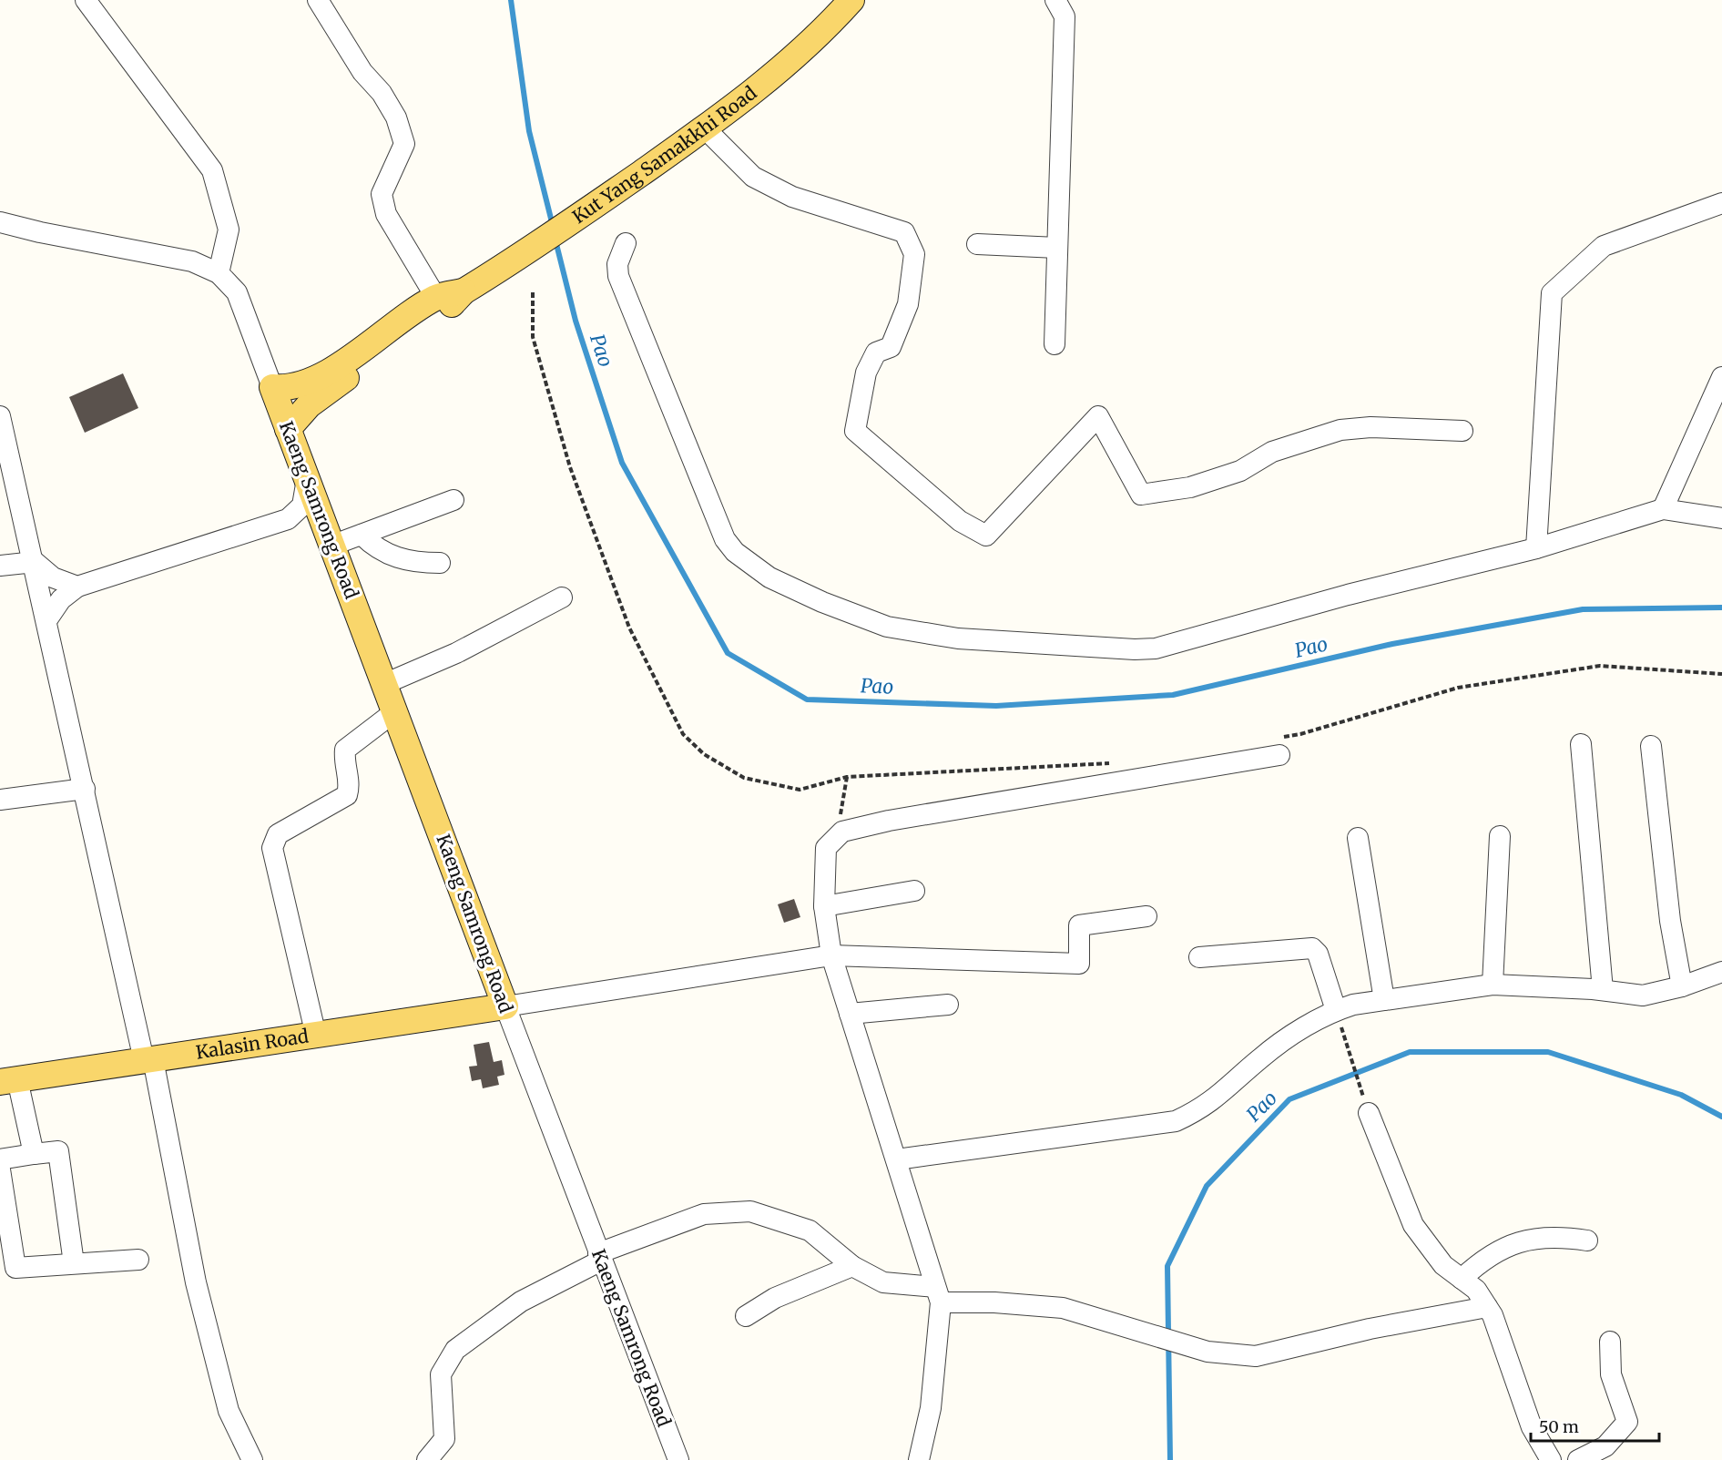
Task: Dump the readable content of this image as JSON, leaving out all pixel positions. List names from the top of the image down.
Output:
{
  "streets": {
    "main road": ["Kut Yang Samakkhi Road", "Kaeng Samrong Road", "Kalasin Road"]
  },
  "crossings": [
    ["Kut Yang Samakkhi Road", "Kaeng Samrong Road"],
    ["Kaeng Samrong Road", "Kalasin Road"]
  ],
  "water": ["Pao"],
  "scale_bar": "50 m"
}
